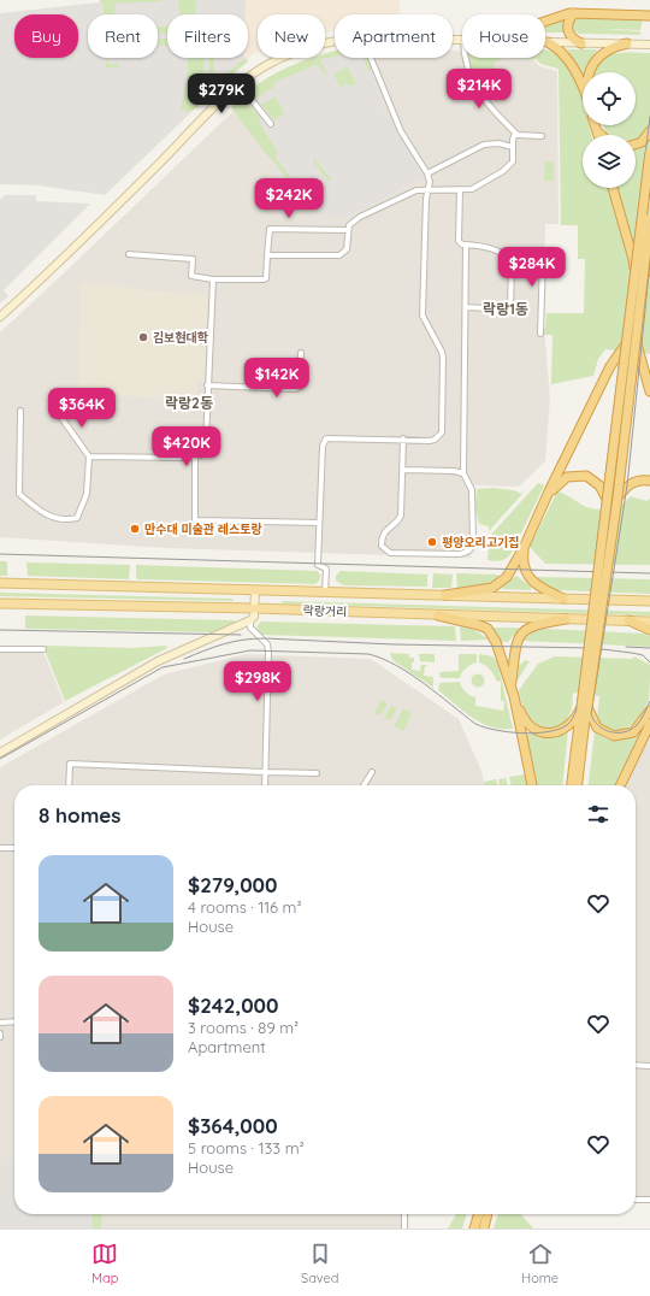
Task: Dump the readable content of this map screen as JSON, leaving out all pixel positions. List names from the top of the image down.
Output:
{
  "streets": {
    "main road": ["락랑거리"]
  },
  "districts": ["락랑1동", "락랑2동"],
  "places": ["김보현대학", "만수대 미술관 레스토랑", "평양오리고기집"],
  "page": {
    "chip": [
      "Buy",
      "Rent",
      "Filters",
      "New",
      "Apartment",
      "House"
    ],
    "price": [
      "$214K",
      "$279K",
      "$242K",
      "$284K",
      "$142K",
      "$364K",
      "$420K",
      "$298K"
    ],
    "heading": "8 homes",
    "list": [
      {
        "name": "$279,000",
        "note": "4 rooms · 116 m² · House"
      },
      {
        "name": "$242,000",
        "note": "3 rooms · 89 m² · Apartment"
      },
      {
        "name": "$364,000",
        "note": "5 rooms · 133 m² · House"
      }
    ],
    "tabs": ["Map", "Saved", "Home"]
  }
}
